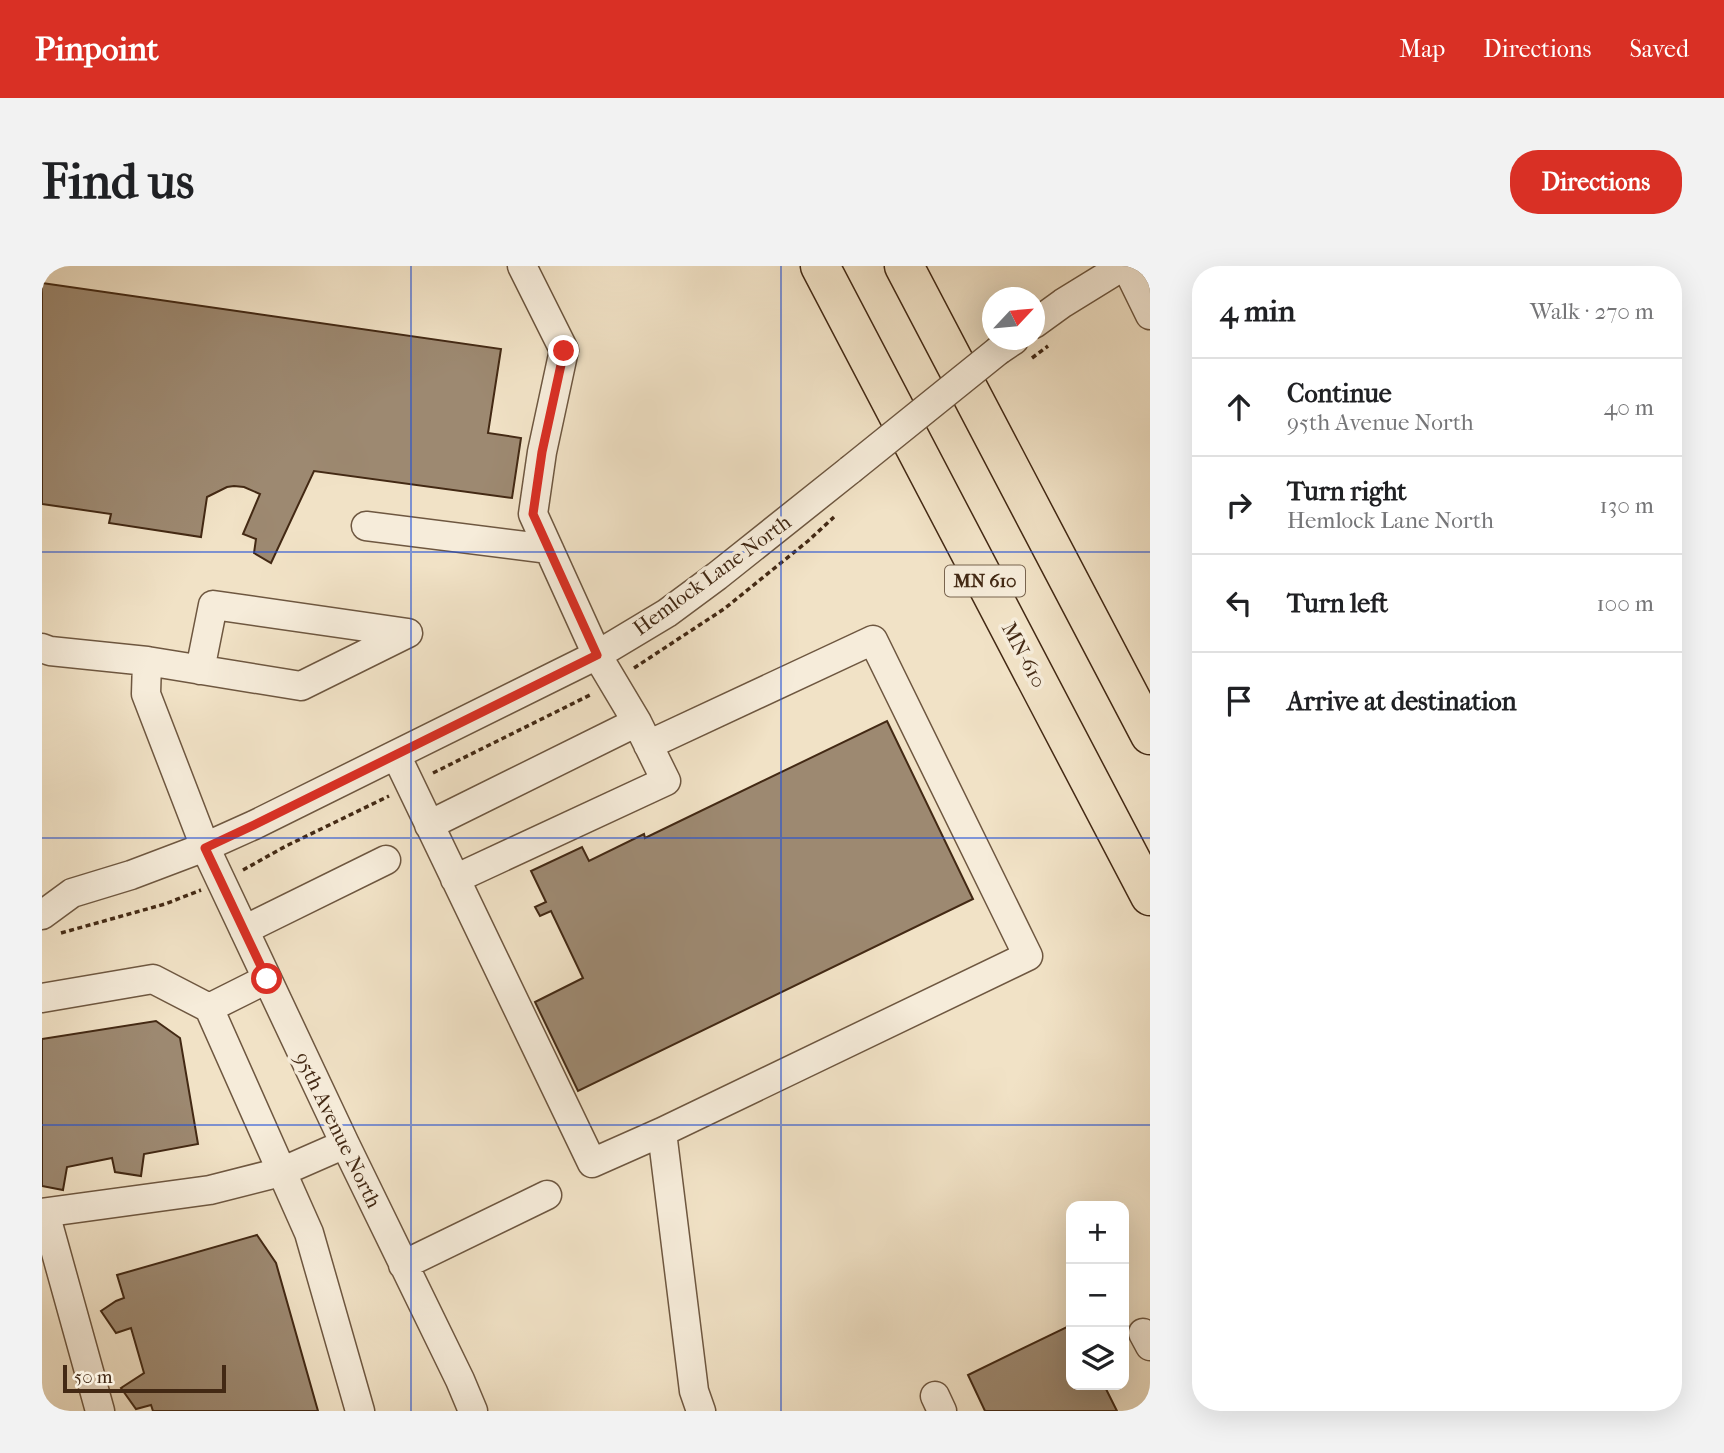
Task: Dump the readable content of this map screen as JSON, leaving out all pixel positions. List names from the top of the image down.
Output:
{
  "streets": {
    "highway": ["MN 610", "MN-610"],
    "street": ["Hemlock Lane North", "95th Avenue North"]
  },
  "crossings": [
    ["Hemlock Lane North", "95th Avenue North"]
  ],
  "scale_bar": "50 m",
  "north": "top right",
  "page": {
    "header": "Pinpoint",
    "nav": ["Map", "Directions", "Saved"],
    "buttons": "Directions",
    "title": "Find us",
    "heading": ["4 min", "Walk · 270 m"],
    "list": [
      ["Continue", "95th Avenue North", "40 m"],
      ["Turn right", "Hemlock Lane North", "130 m"],
      ["Turn left", "100 m"],
      "Arrive at destination"
    ],
    "map_buttons": ["+", "−"],
    "scale": "50 m"
  }
}
